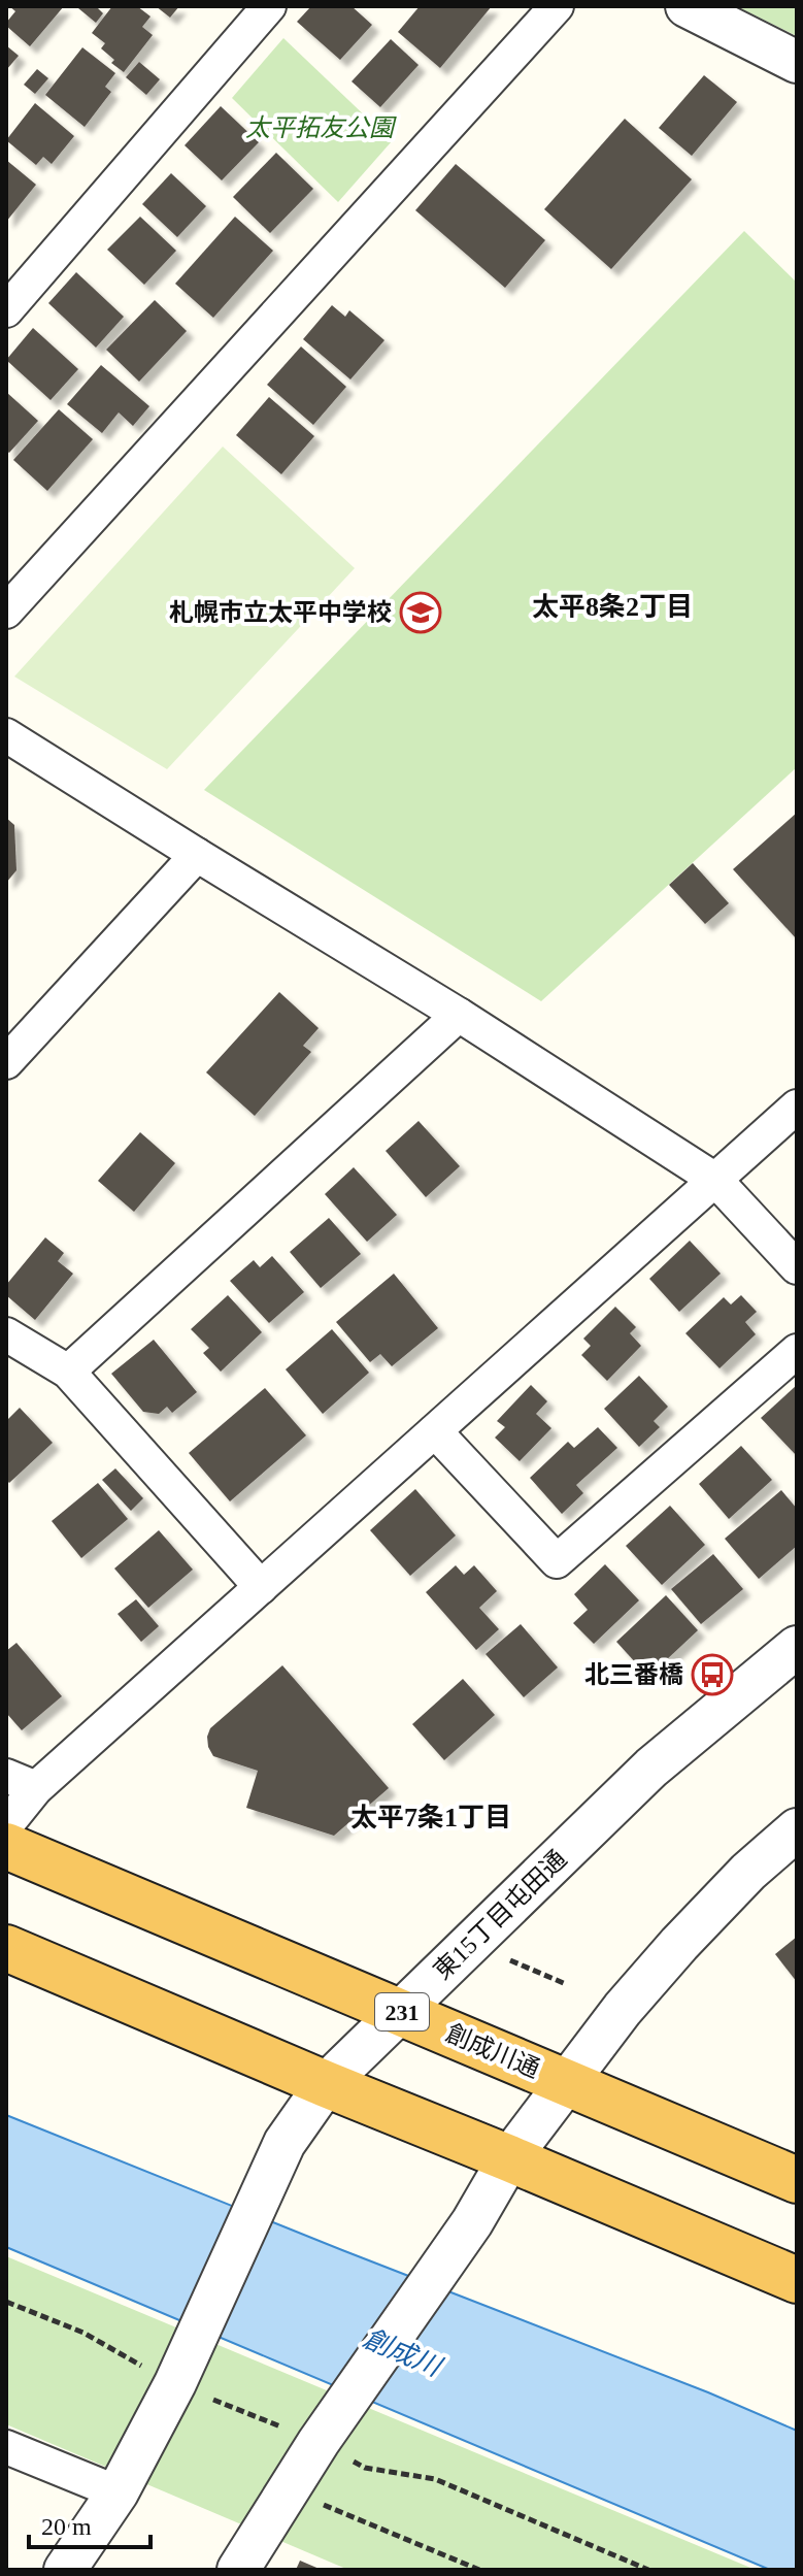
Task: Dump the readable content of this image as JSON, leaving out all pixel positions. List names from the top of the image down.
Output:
{
  "streets": {
    "highway": ["231", "創成川通"],
    "street": ["東15丁目屯田通"]
  },
  "crossings": [
    ["東15丁目屯田通", "創成川通"]
  ],
  "districts": ["太平8条2丁目", "太平7条1丁目"],
  "water": ["創成川"],
  "parks": ["太平拓友公園"],
  "places": {
    "school or university": ["札幌市立太平中学校"],
    "bus stop": ["北三番橋"]
  },
  "scale_bar": "20 m"
}
